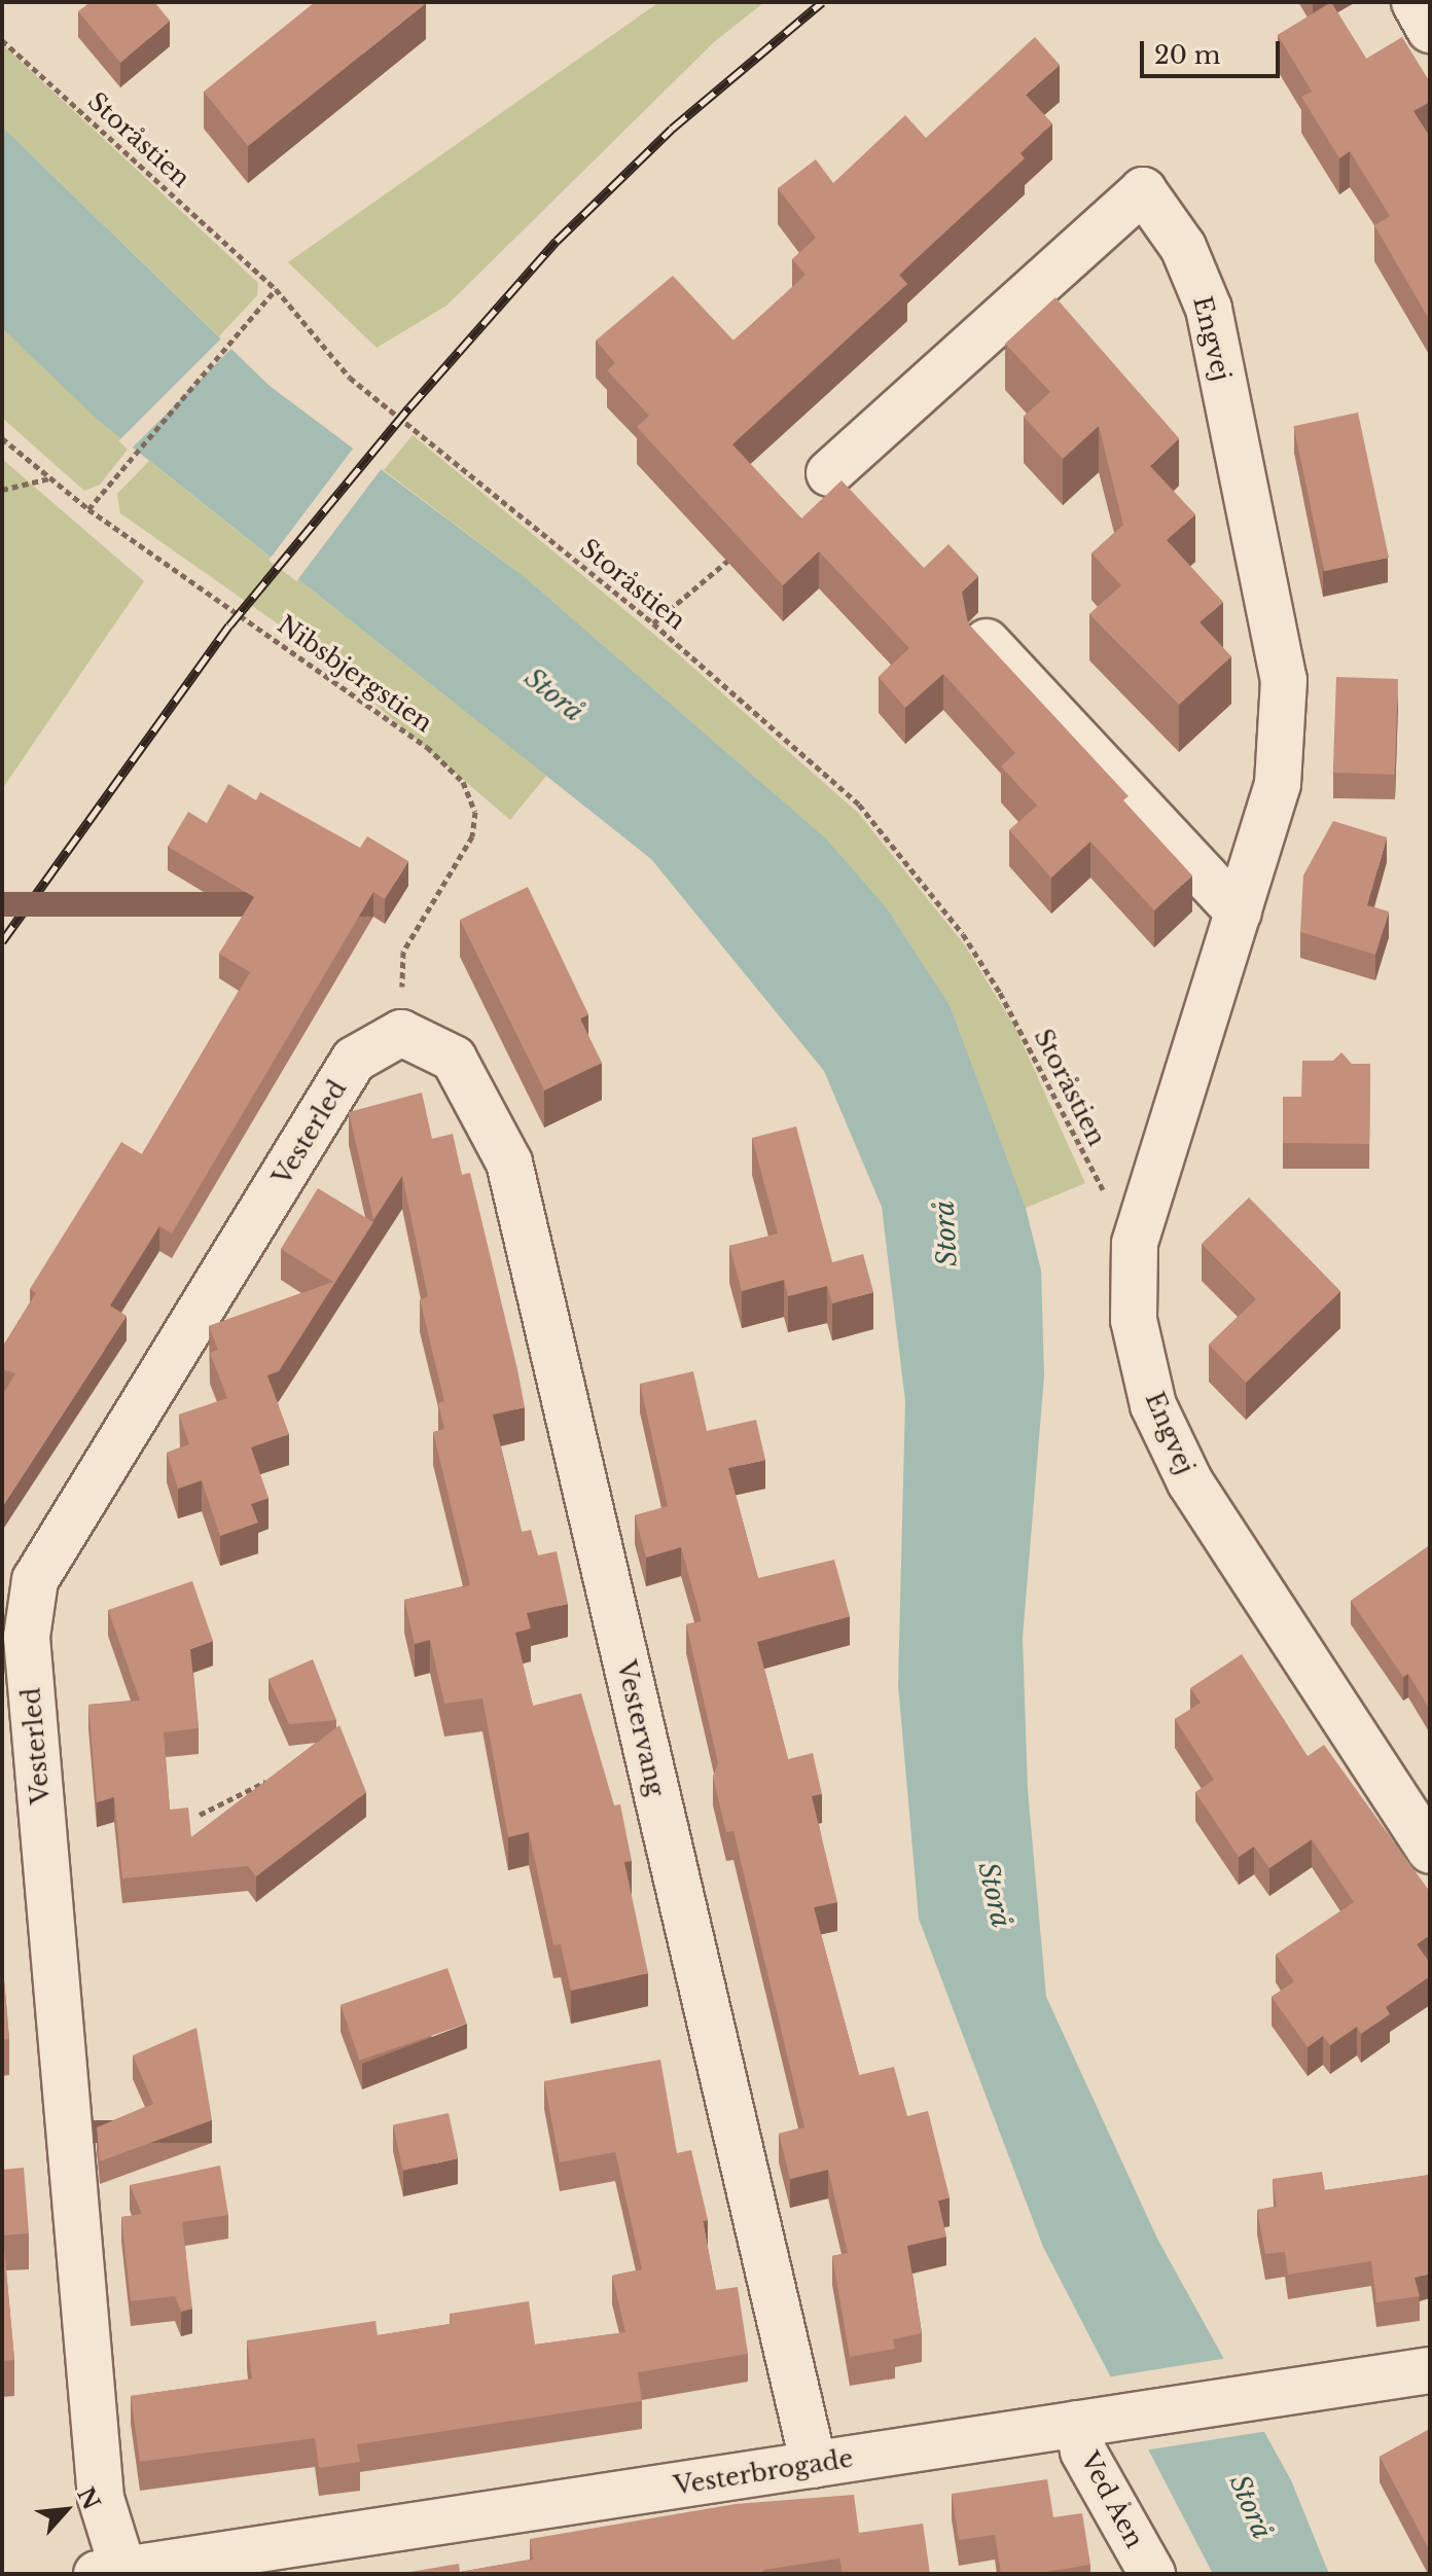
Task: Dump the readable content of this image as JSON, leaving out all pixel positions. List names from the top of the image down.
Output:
{
  "streets": {
    "street": [
      "Engvej",
      "Vesterled",
      "Vestervang",
      "Vesterbrogade",
      "Ved Åen"
    ],
    "path": ["Storåstien", "Nibsbjergstien"]
  },
  "crossings": [
    ["Storåstien", "Engvej"],
    ["Nibsbjergstien", "Vesterled"],
    ["Nibsbjergstien", "Vestervang"],
    ["Vesterled", "Vestervang"],
    ["Vesterled", "Vesterbrogade"],
    ["Vestervang", "Vesterbrogade"],
    ["Vesterbrogade", "Ved Åen"]
  ],
  "water": ["Storå"],
  "scale_bar": "20 m",
  "north": "top right"
}
